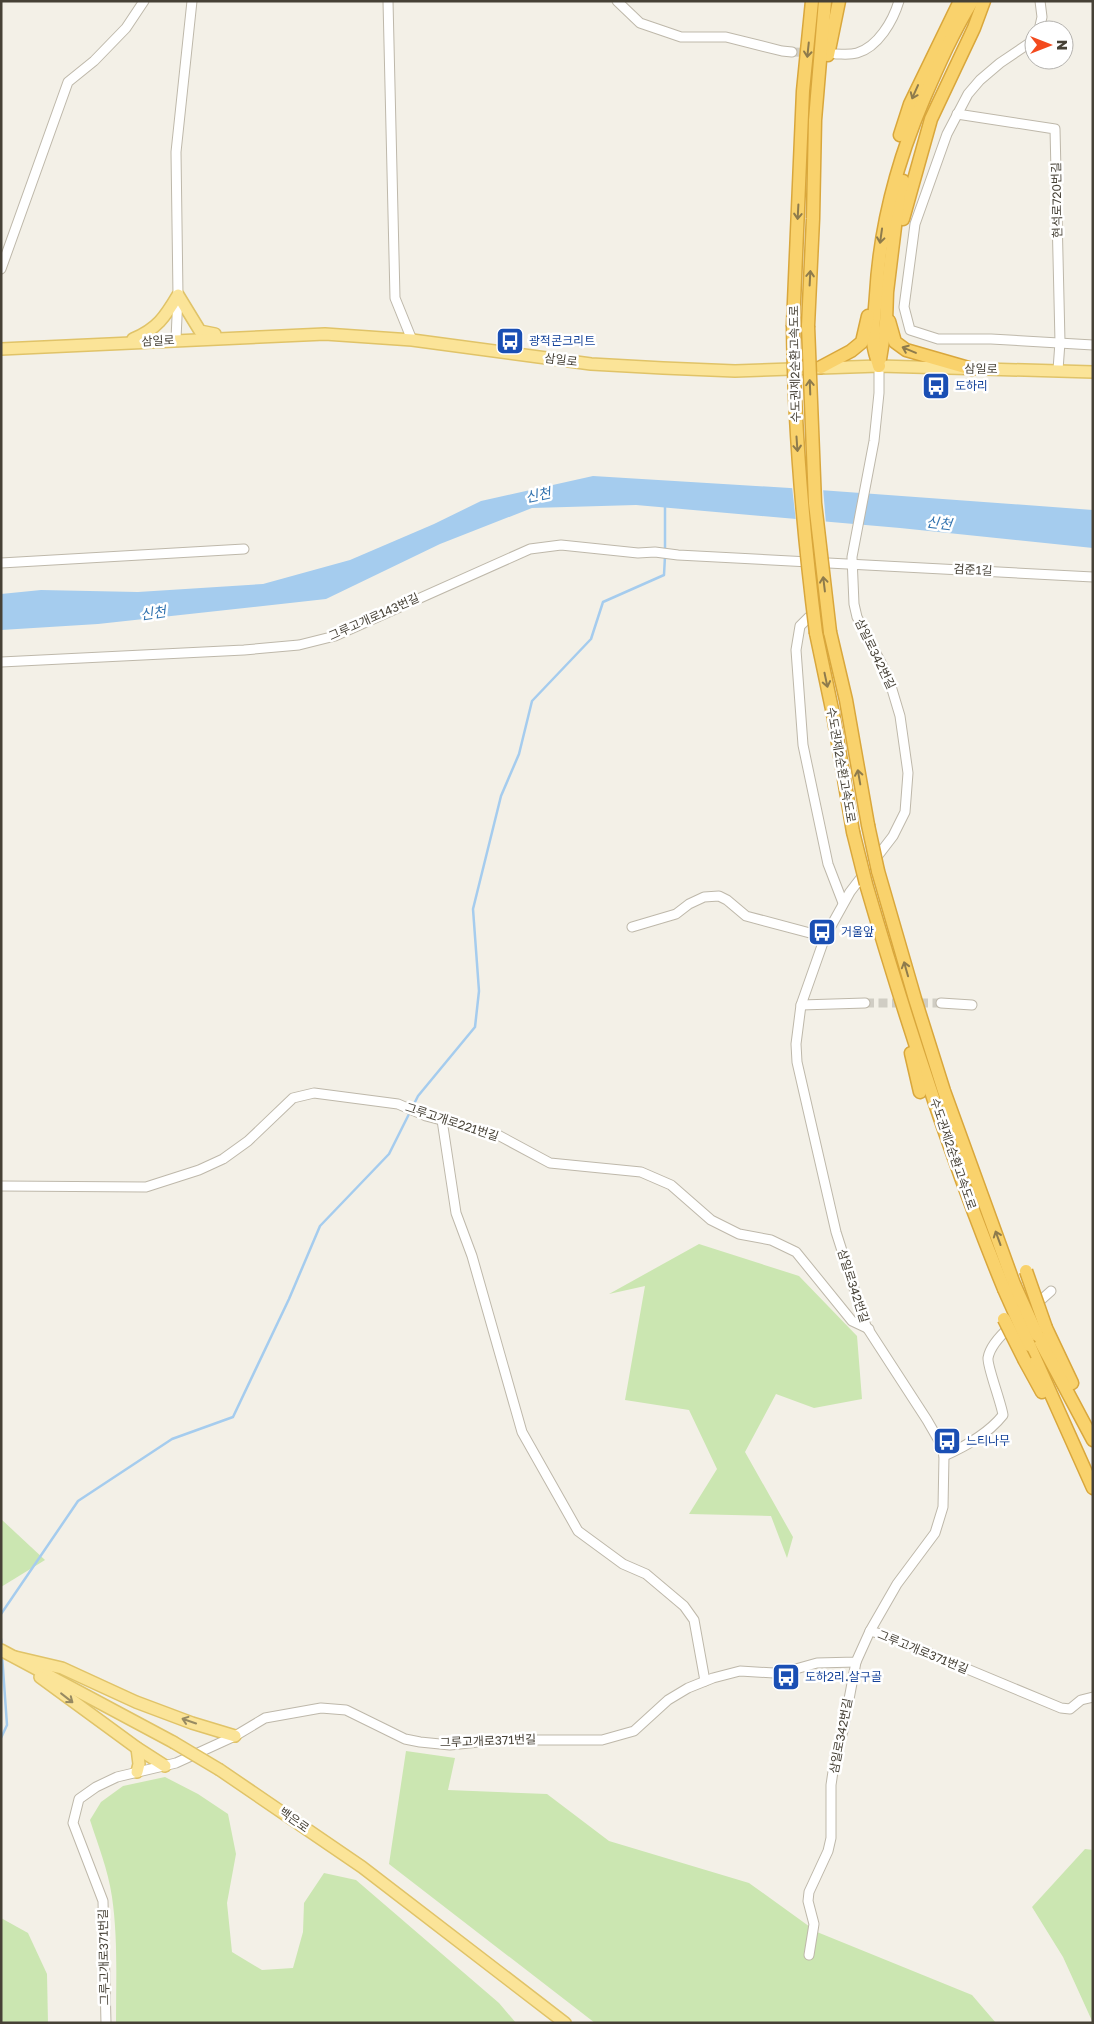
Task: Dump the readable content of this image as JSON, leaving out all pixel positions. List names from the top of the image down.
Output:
{
  "streets": {
    "highway": ["수도권제2순환고속도로"],
    "main road": ["삼일로", "백은로"],
    "street": [
      "현석로720번길",
      "검준1길",
      "그루고개로143번길",
      "삼일로342번길",
      "그루고개로221번길",
      "그루고개로371번길"
    ]
  },
  "crossings": [
    ["현석로720번길", "삼일로"],
    ["삼일로", "삼일로342번길"],
    ["검준1길", "그루고개로143번길"],
    ["검준1길", "삼일로342번길"],
    ["삼일로342번길", "그루고개로221번길"],
    ["삼일로342번길", "그루고개로371번길"]
  ],
  "water": ["신천"],
  "places": {
    "bus stop": [
      "광적콘크리트",
      "도하리",
      "거울앞",
      "느티나무",
      "도하2리.살구골"
    ]
  },
  "north": "right"
}
